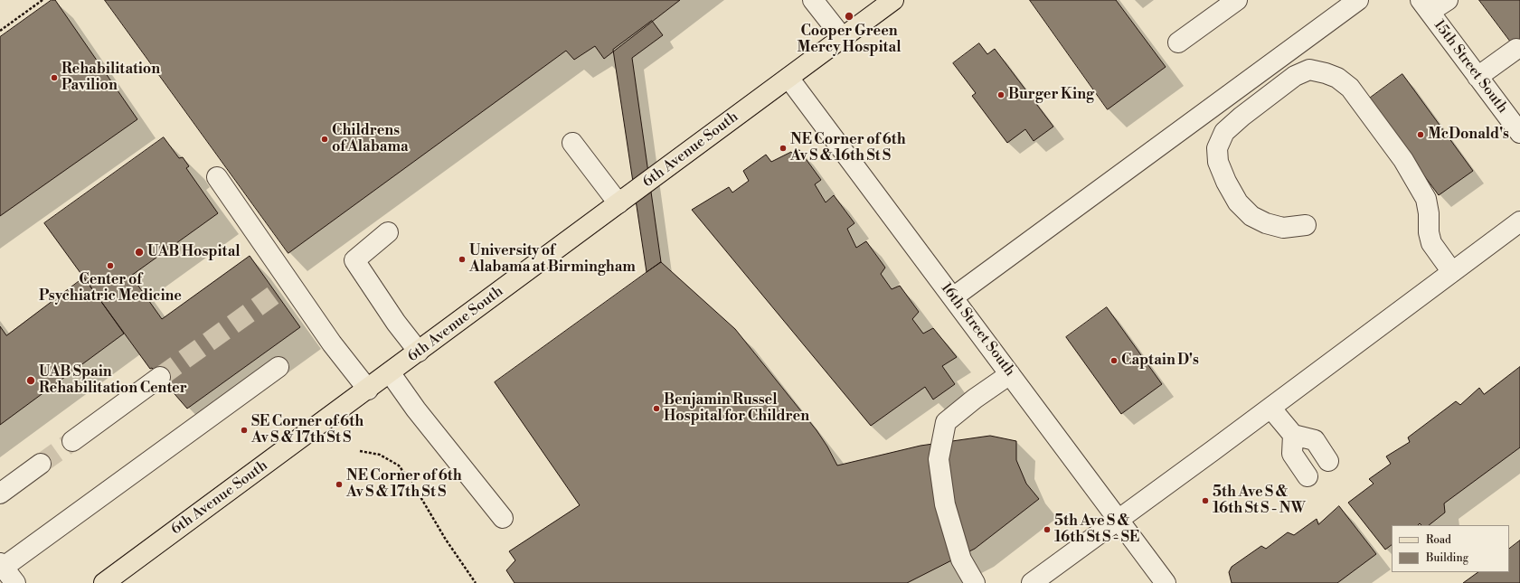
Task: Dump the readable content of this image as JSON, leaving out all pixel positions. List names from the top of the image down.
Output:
{
  "streets": {
    "main road": ["6th Avenue South"],
    "street": ["15th Street South", "16th Street South"]
  },
  "crossings": [
    ["6th Avenue South", "16th Street South"]
  ],
  "places": [
    "Cooper Green Mercy Hospital",
    "Rehabilitation Pavilion",
    "Burger King",
    "McDonald's",
    "Childrens of Alabama",
    "NE Corner of 6th Av S & 16th St S",
    "UAB Hospital",
    "University of Alabama at Birmingham",
    "Center of Psychiatric Medicine",
    "Captain D's",
    "UAB Spain Rehabilitation Center",
    "Benjamin Russel Hospital for Children",
    "SE Corner of 6th Av S & 17th St S",
    "NE Corner of 6th Av S & 17th St S",
    "5th Ave S & 16th St S - NW",
    "5th Ave S & 16th St S - SE"
  ],
  "legend": ["Road", "Building"]
}
